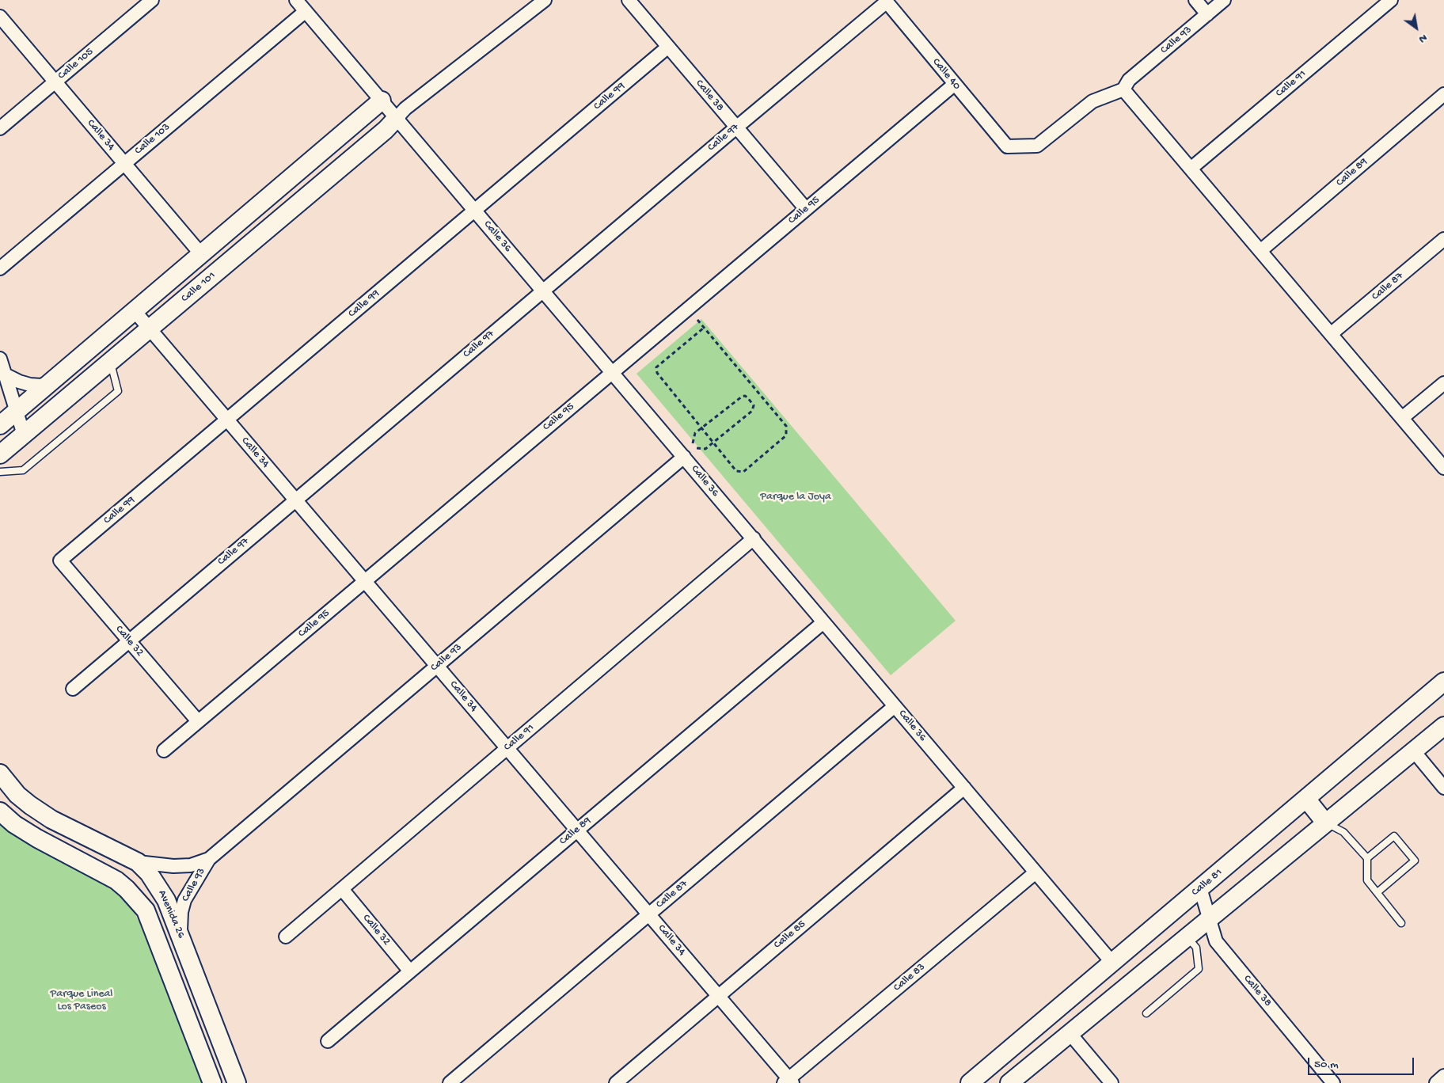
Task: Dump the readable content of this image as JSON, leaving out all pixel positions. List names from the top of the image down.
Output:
{
  "streets": {
    "street": [
      "Calle 93",
      "Calle 105",
      "Calle 40",
      "Calle 91",
      "Calle 38",
      "Calle 99",
      "Calle 34",
      "Calle 97",
      "Calle 103",
      "Calle 89",
      "Calle 95",
      "Calle 36",
      "Calle 87",
      "Calle 101",
      "Calle 32",
      "Calle 81",
      "Avenida 26",
      "Calle 85",
      "Calle 83"
    ]
  },
  "crossings": [
    ["Calle 93", "Calle 40"],
    ["Calle 93", "Calle 34"],
    ["Calle 93", "Calle 36"],
    ["Calle 93", "Avenida 26"],
    ["Calle 105", "Calle 34"],
    ["Calle 40", "Calle 97"],
    ["Calle 40", "Calle 95"],
    ["Calle 91", "Calle 34"],
    ["Calle 91", "Calle 36"],
    ["Calle 91", "Calle 32"],
    ["Calle 38", "Calle 99"],
    ["Calle 38", "Calle 97"],
    ["Calle 38", "Calle 95"],
    ["Calle 38", "Calle 81"],
    ["Calle 99", "Calle 34"],
    ["Calle 99", "Calle 36"],
    ["Calle 99", "Calle 32"],
    ["Calle 34", "Calle 97"],
    ["Calle 34", "Calle 103"],
    ["Calle 34", "Calle 89"],
    ["Calle 34", "Calle 95"],
    ["Calle 34", "Calle 87"],
    ["Calle 34", "Calle 101"],
    ["Calle 34", "Calle 85"],
    ["Calle 34", "Calle 83"],
    ["Calle 97", "Calle 36"],
    ["Calle 97", "Calle 32"],
    ["Calle 103", "Calle 36"],
    ["Calle 89", "Calle 36"],
    ["Calle 89", "Calle 32"],
    ["Calle 95", "Calle 36"],
    ["Calle 95", "Calle 32"],
    ["Calle 36", "Calle 87"],
    ["Calle 36", "Calle 101"],
    ["Calle 36", "Calle 81"],
    ["Calle 36", "Calle 85"],
    ["Calle 36", "Calle 83"]
  ],
  "parks": ["Parque la Joya", "Parque Lineal Los Paseos"],
  "scale_bar": "50 m",
  "north": "bottom right"
}
